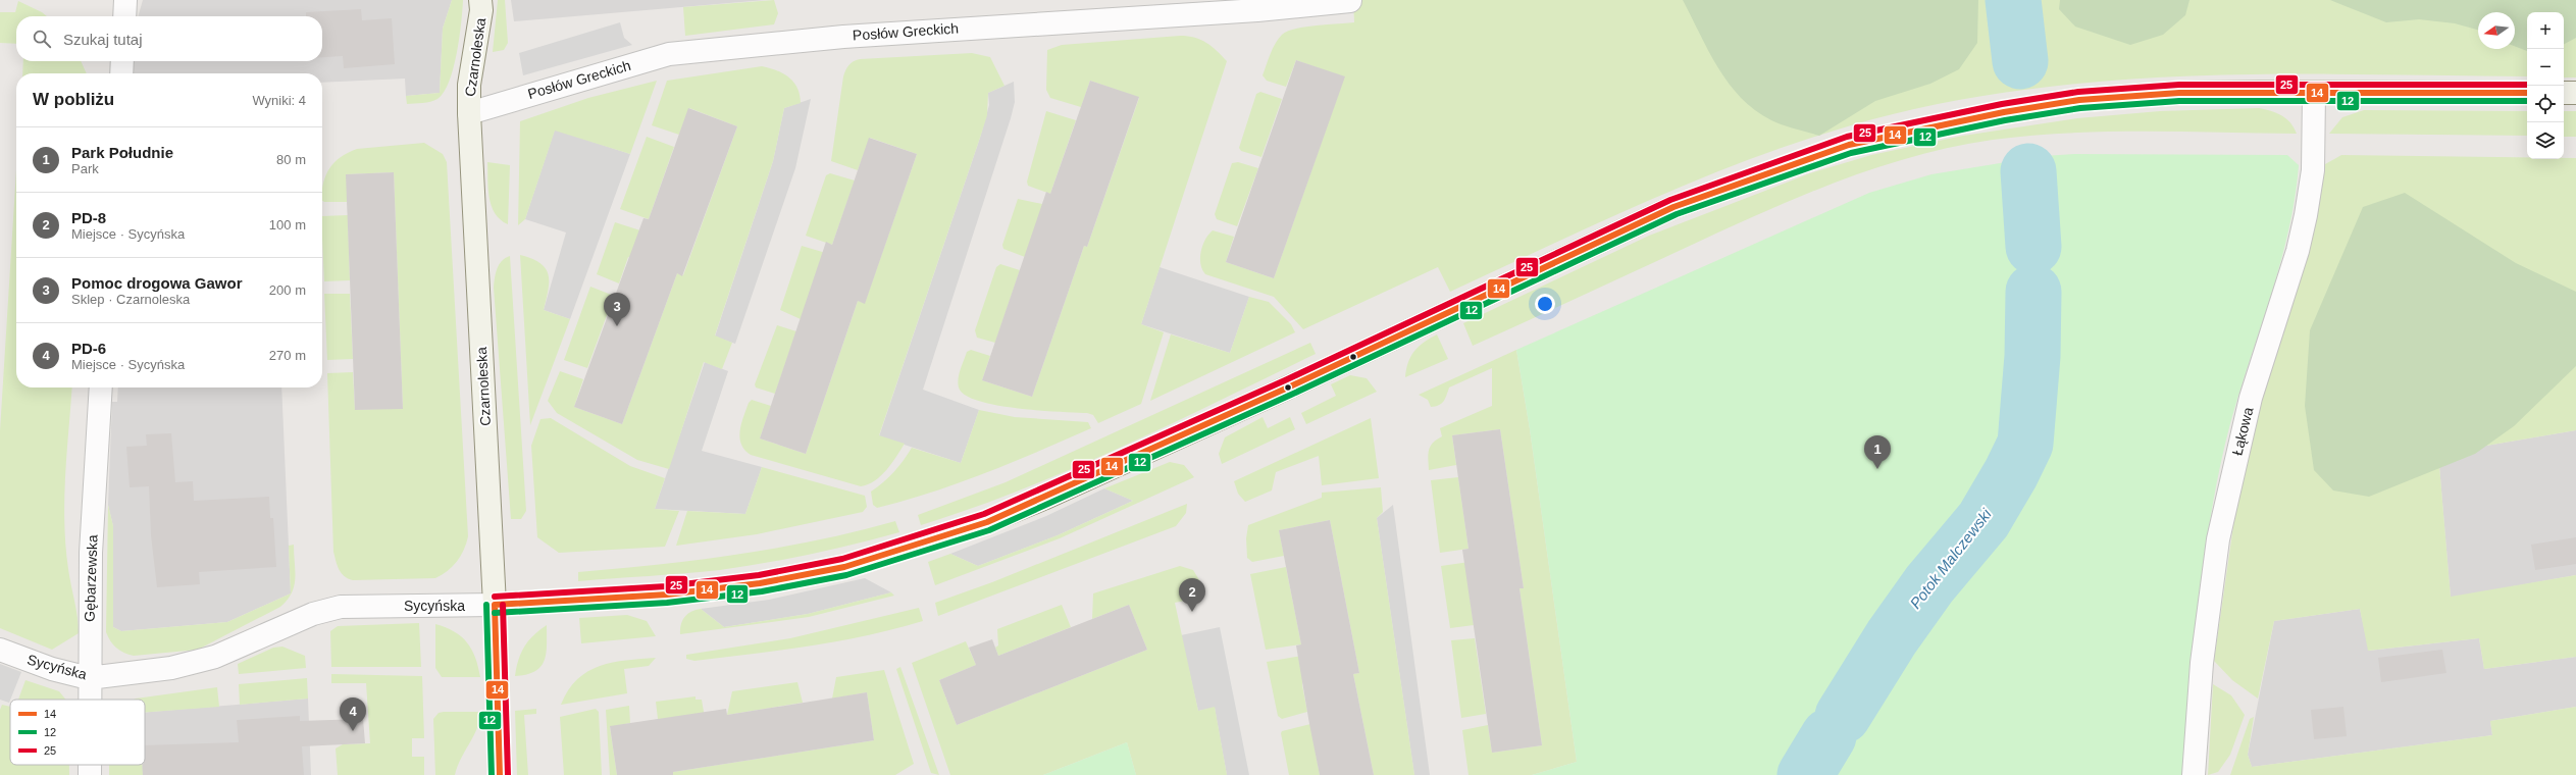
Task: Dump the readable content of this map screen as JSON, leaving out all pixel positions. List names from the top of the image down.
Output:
{
  "streets": {
    "street": [
      "Posłów Greckich",
      "Czarnoleska",
      "Łąkowa",
      "Gębarzewska",
      "Sycyńska"
    ]
  },
  "crossings": [
    ["Posłów Greckich", "Czarnoleska"],
    ["Czarnoleska", "Sycyńska"],
    ["Łąkowa", "Sycyńska"],
    ["Gębarzewska", "Sycyńska"]
  ],
  "water": ["Potok Malczewski"],
  "lines": ["transit line 25", "transit line 14", "transit line 12"],
  "legend": ["14", "12", "25"],
  "north": "left",
  "page": {
    "map_buttons": ["+", "−"],
    "search": "Szukaj tutaj",
    "heading": ["W pobliżu", "Wyniki: 4"],
    "list": [
      {
        "mark": "1",
        "name": "Park Południe",
        "note": "Park",
        "value": "80 m"
      },
      {
        "mark": "2",
        "name": "PD-8",
        "note": "Miejsce · Sycyńska",
        "value": "100 m"
      },
      {
        "mark": "3",
        "name": "Pomoc drogowa Gawor",
        "note": "Sklep · Czarnoleska",
        "value": "200 m"
      },
      {
        "mark": "4",
        "name": "PD-6",
        "note": "Miejsce · Sycyńska",
        "value": "270 m"
      }
    ],
    "pins": [
      "3",
      "1",
      "2",
      "4"
    ]
  }
}
